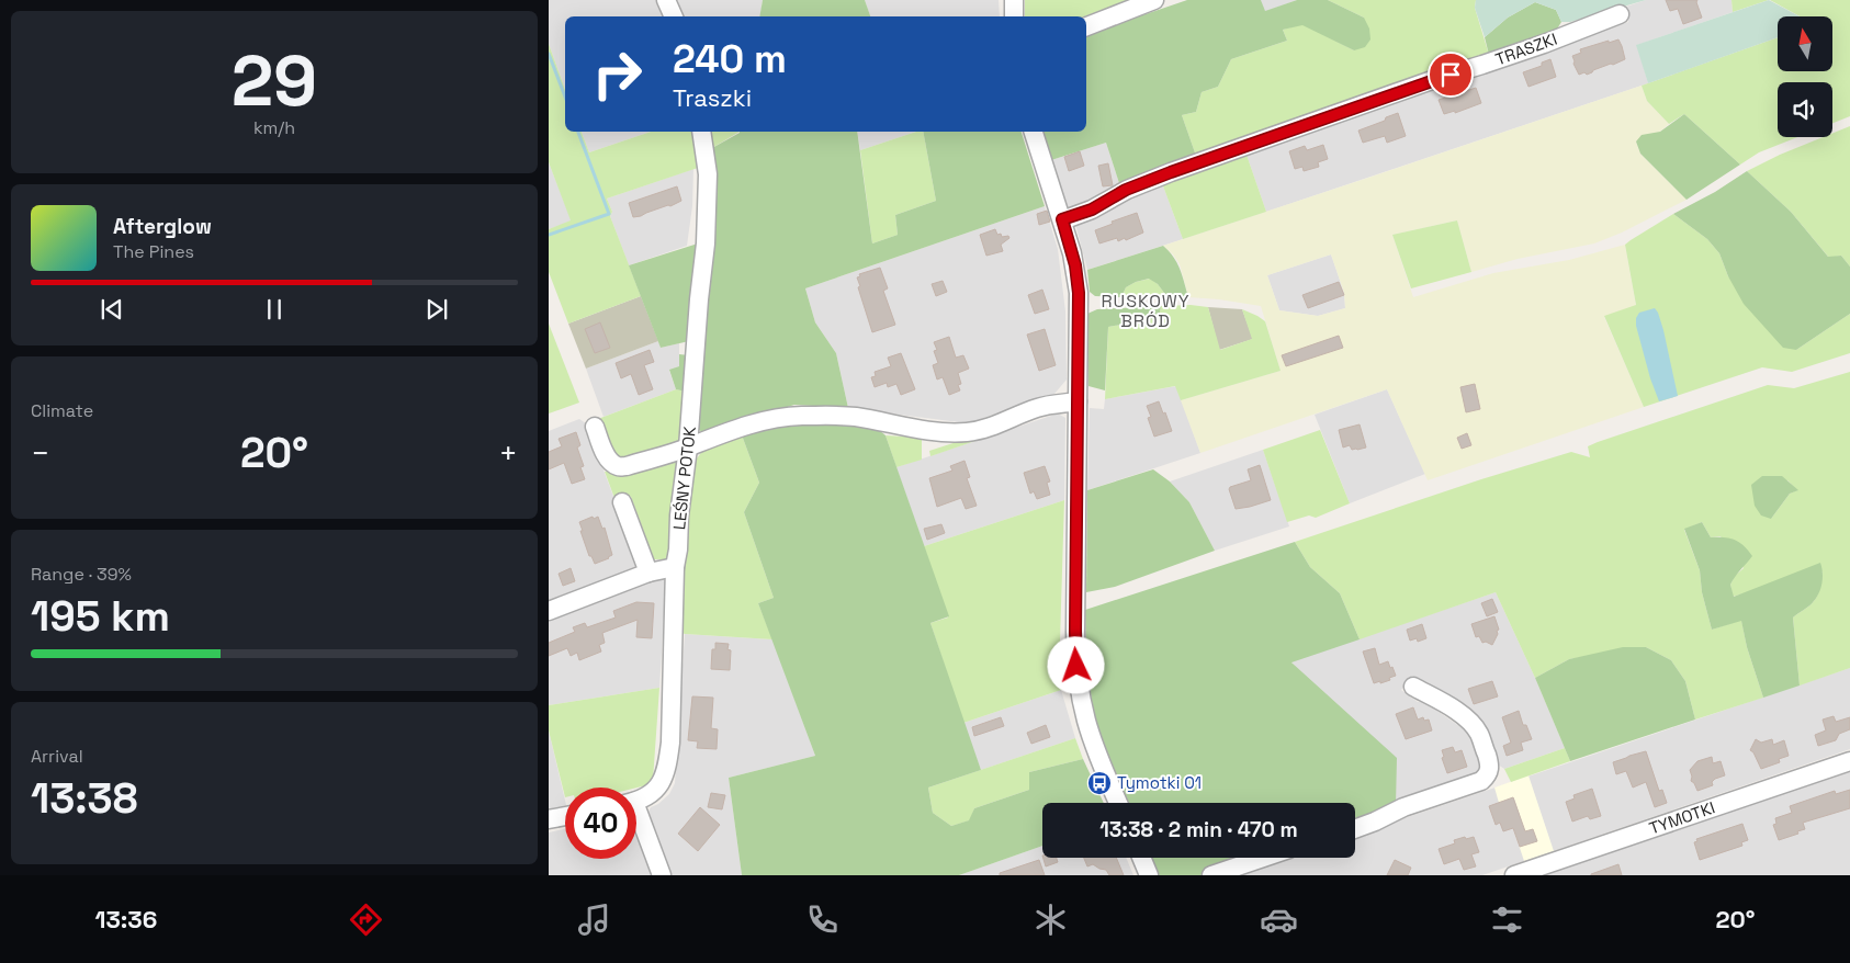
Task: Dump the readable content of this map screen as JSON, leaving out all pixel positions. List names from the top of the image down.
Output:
{
  "streets": {
    "street": ["TRASZKI", "LEŚNY POTOK", "TYMOTKI"]
  },
  "districts": ["RUSKOWY BRÓD"],
  "places": {
    "bus stop": ["Tymotki 01"]
  },
  "north": "top",
  "page": {
    "tile": [
      ["29", "km/h"],
      "Climate",
      ["Range · 39%", "195 km"],
      ["Arrival", "13:38"]
    ],
    "turn": ["240 m", "Traszki"],
    "song": ["Afterglow", "The Pines"],
    "heat": ["−", "20°", "+"],
    "limit": "40",
    "trip": "13:38 · 2 min · 470 m",
    "tabs": ["13:36", "20°"]
  }
}
